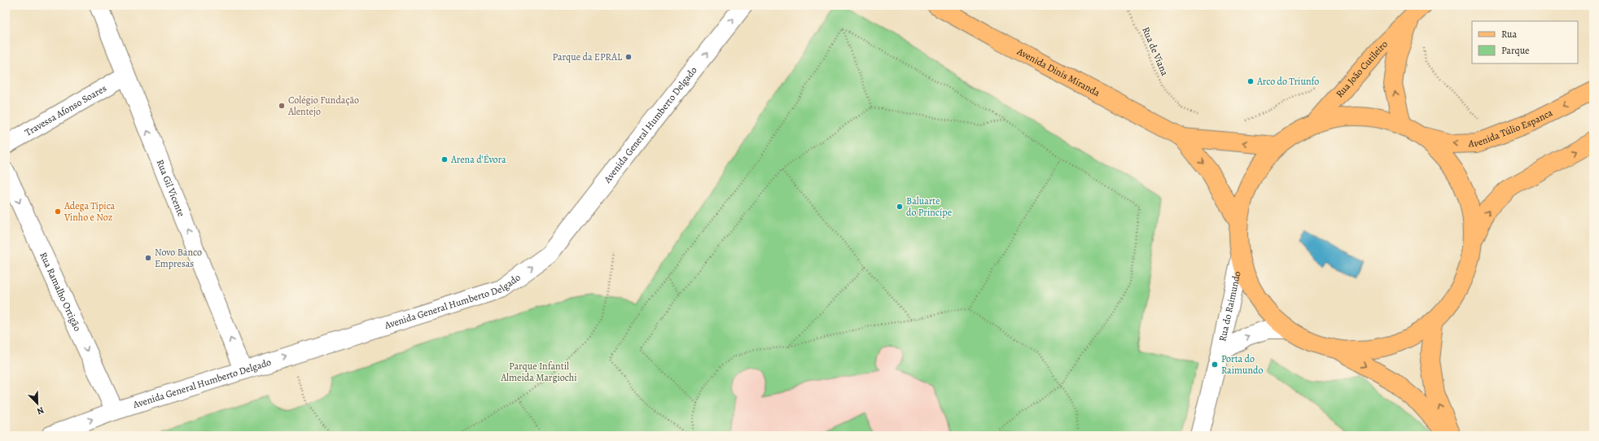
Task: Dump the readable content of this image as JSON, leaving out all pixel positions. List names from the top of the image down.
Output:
{
  "streets": {
    "main road": ["Rua João Cutileiro", "Avenida Dinis Miranda", "Avenida Túlio Espanca"],
    "street": [
      "Travessa Afonso Soares",
      "Avenida General Humberto Delgado",
      "Rua Gil Vicente",
      "Rua Ramalho Ortigão",
      "Rua do Raimundo"
    ],
    "path": ["Rua de Viana"]
  },
  "crossings": [
    ["Travessa Afonso Soares", "Rua Gil Vicente"],
    ["Avenida General Humberto Delgado", "Rua Gil Vicente"],
    ["Avenida General Humberto Delgado", "Rua Ramalho Ortigão"]
  ],
  "one_way": [
    "Rua João Cutileiro",
    "Avenida General Humberto Delgado",
    "Avenida Túlio Espanca",
    "Rua Gil Vicente",
    "Rua Ramalho Ortigão"
  ],
  "parks": ["Parque Infantil Almeida Margiochi"],
  "places": [
    "Parque da EPRAL",
    "Arco do Triunfo",
    "Colégio Fundação Alentejo",
    "Arena d'Évora",
    "Baluarte do Princípe",
    "Adega Típica Vinho e Noz",
    "Novo Banco Empresas",
    "Porta do Raimundo"
  ],
  "legend": ["Rua", "Parque"],
  "north": "bottom right"
}
